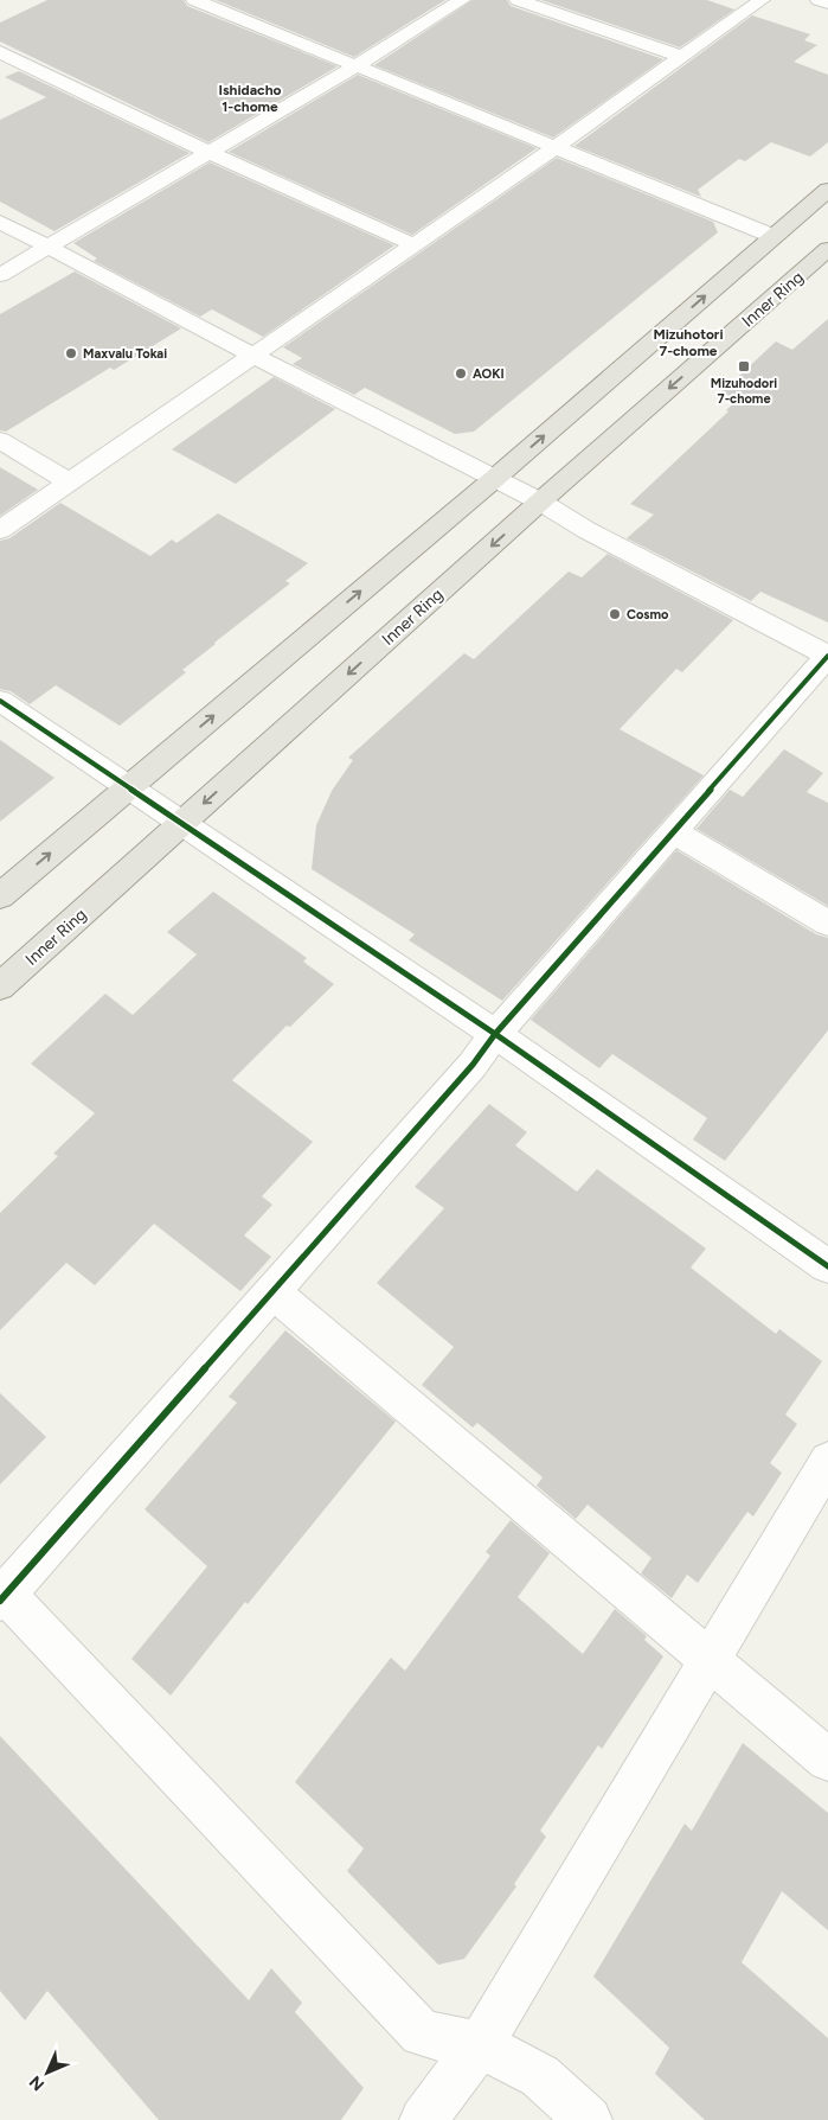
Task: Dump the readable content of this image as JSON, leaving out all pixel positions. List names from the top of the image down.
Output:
{
  "streets": {
    "main road": ["Inner Ring"]
  },
  "districts": ["Ishidacho 1-chome", "Mizuhotori 7-chome"],
  "places": {
    "other": ["Maxvalu Tokai", "AOKI", "Cosmo"],
    "transit": ["Mizuhodori 7-chome"]
  },
  "north": "bottom left"
}
